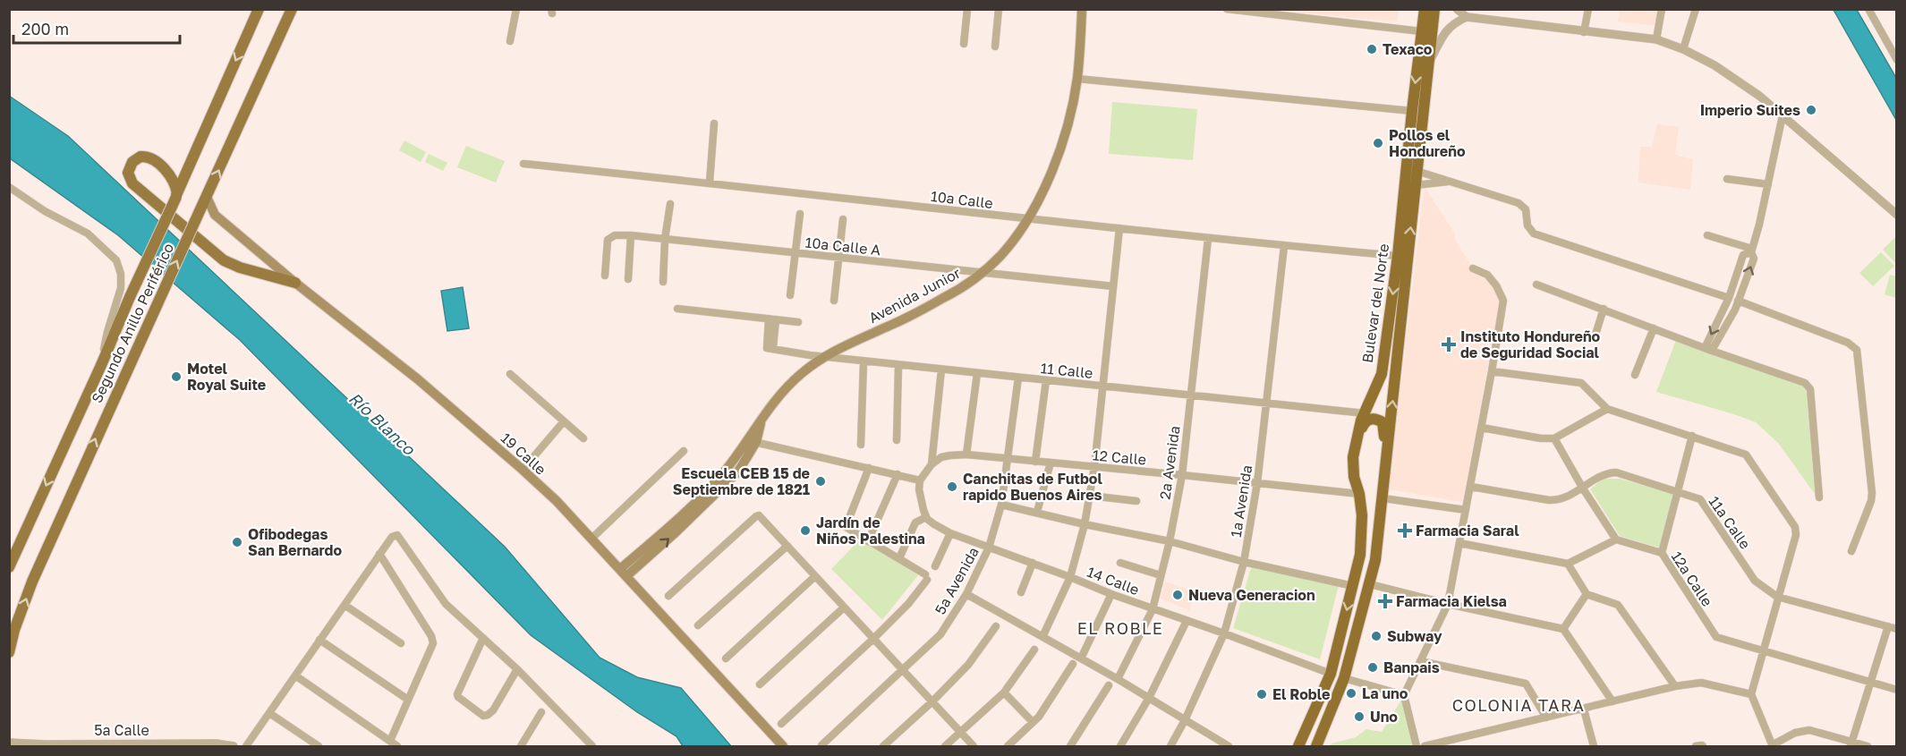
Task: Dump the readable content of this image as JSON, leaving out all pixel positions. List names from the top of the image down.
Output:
{
  "streets": {
    "highway": ["Bulevar del Norte"],
    "main road": ["Avenida Junior", "Segundo Anillo Periférico", "19 Calle"],
    "street": [
      "10a Calle",
      "10a Calle A",
      "11 Calle",
      "12 Calle",
      "2a Avenida",
      "1a Avenida",
      "11a Calle",
      "12a Calle",
      "5a Avenida",
      "14 Calle",
      "5a Calle"
    ]
  },
  "crossings": [
    ["10a Calle", "Avenida Junior"],
    ["10a Calle", "Bulevar del Norte"],
    ["10a Calle", "2a Avenida"],
    ["10a Calle", "1a Avenida"],
    ["10a Calle A", "Avenida Junior"],
    ["Avenida Junior", "11 Calle"],
    ["Avenida Junior", "19 Calle"],
    ["Bulevar del Norte", "11 Calle"],
    ["Bulevar del Norte", "12 Calle"],
    ["Bulevar del Norte", "14 Calle"],
    ["Segundo Anillo Periférico", "19 Calle"],
    ["11 Calle", "2a Avenida"],
    ["11 Calle", "1a Avenida"],
    ["11 Calle", "5a Avenida"],
    ["12 Calle", "2a Avenida"],
    ["12 Calle", "1a Avenida"],
    ["12 Calle", "5a Avenida"],
    ["2a Avenida", "14 Calle"],
    ["1a Avenida", "14 Calle"],
    ["5a Avenida", "14 Calle"]
  ],
  "districts": ["EL ROBLE", "COLONIA TARA"],
  "water": ["Río Blanco"],
  "places": {
    "other": [
      "Texaco",
      "Imperio Suites",
      "Pollos el Hondureño",
      "Motel Royal Suite",
      "Escuela CEB 15 de Septiembre de 1821",
      "Canchitas de Futbol rapido Buenos Aires",
      "Jardín de Niños Palestina",
      "Ofibodegas San Bernardo",
      "Nueva Generacion",
      "Subway",
      "Banpais",
      "La uno",
      "El Roble",
      "Uno"
    ],
    "health": ["Instituto Hondureño de Seguridad Social", "Farmacia Saral", "Farmacia Kielsa"]
  },
  "scale_bar": "200 m"
}
